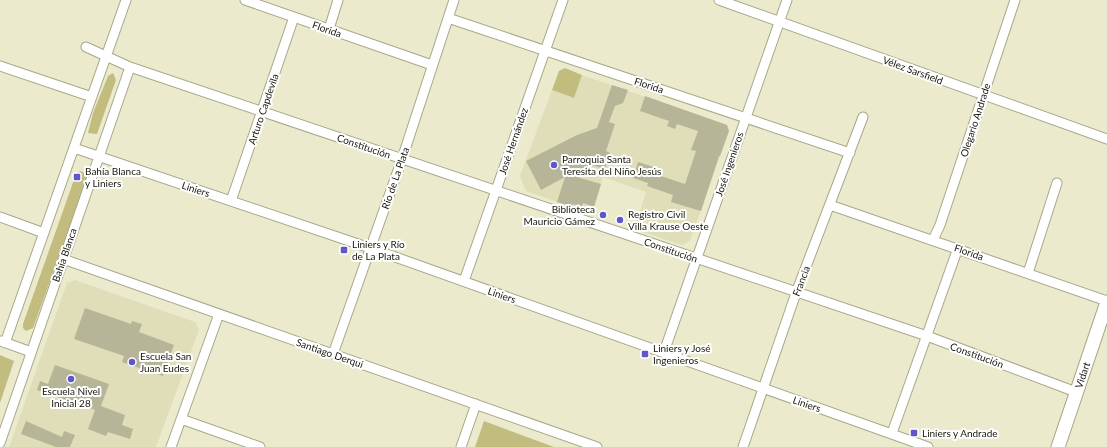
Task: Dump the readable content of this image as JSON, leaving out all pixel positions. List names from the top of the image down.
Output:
{
  "streets": {
    "street": [
      "Florida",
      "Vélez Sarsfield",
      "Arturo Capdevila",
      "Olegario Andrade",
      "José Hernández",
      "Constitución",
      "José Ingenieros",
      "Río de La Plata",
      "Liniers",
      "Bahía Blanca",
      "Francia",
      "Santiago Derqui",
      "Vidart"
    ]
  },
  "crossings": [
    ["Florida", "Arturo Capdevila"],
    ["Florida", "Olegario Andrade"],
    ["Florida", "José Hernández"],
    ["Florida", "José Ingenieros"],
    ["Florida", "Río de La Plata"],
    ["Florida", "Francia"],
    ["Florida", "Vidart"],
    ["Vélez Sarsfield", "Olegario Andrade"],
    ["Vélez Sarsfield", "José Ingenieros"],
    ["Arturo Capdevila", "Constitución"],
    ["Arturo Capdevila", "Liniers"],
    ["José Hernández", "Constitución"],
    ["José Hernández", "Liniers"],
    ["Constitución", "José Ingenieros"],
    ["Constitución", "Río de La Plata"],
    ["Constitución", "Bahía Blanca"],
    ["Constitución", "Francia"],
    ["Constitución", "Vidart"],
    ["José Ingenieros", "Liniers"],
    ["Río de La Plata", "Liniers"],
    ["Río de La Plata", "Santiago Derqui"],
    ["Liniers", "Bahía Blanca"],
    ["Liniers", "Francia"],
    ["Bahía Blanca", "Santiago Derqui"]
  ],
  "places": {
    "other": [
      "Parroquia Santa Teresita del Niño Jesús",
      "Biblioteca Mauricio Gámez",
      "Registro Civil Villa Krause Oeste",
      "Escuela San Juan Eudes",
      "Escuela Nivel Inicial 28"
    ],
    "transit": [
      "Bahía Blanca y Liniers",
      "Liniers y Río de La Plata",
      "Liniers y José Ingenieros",
      "Liniers y Andrade"
    ]
  }
}
